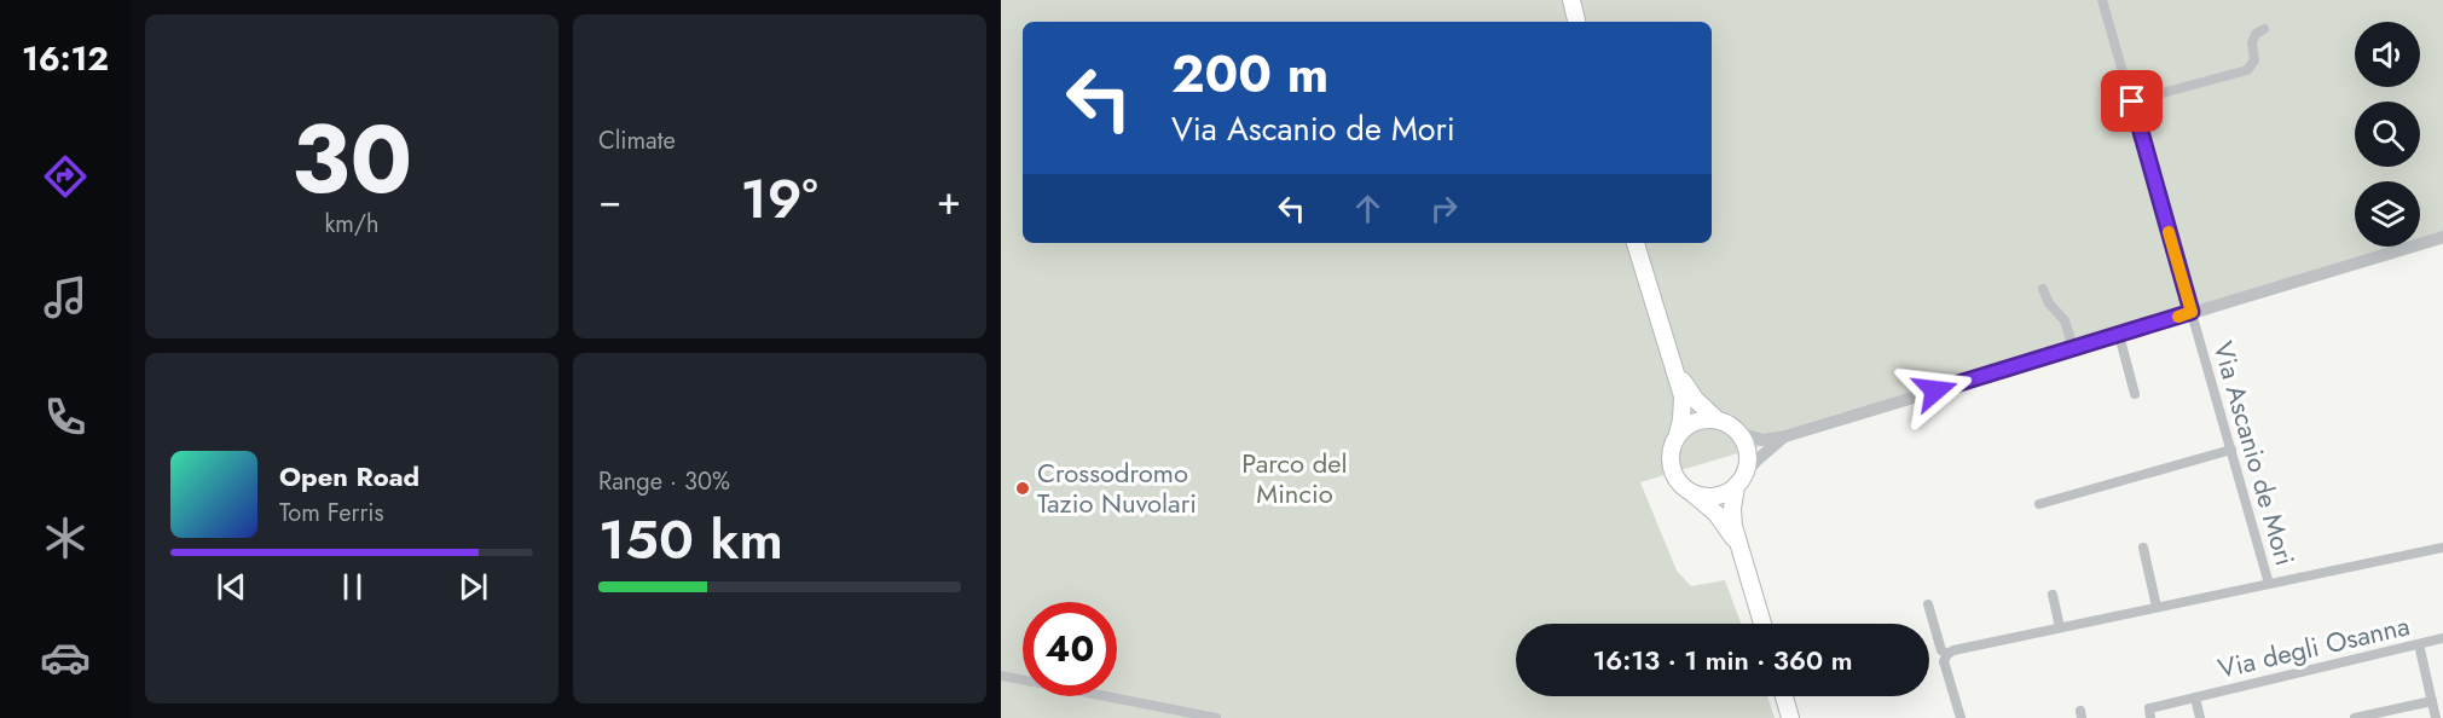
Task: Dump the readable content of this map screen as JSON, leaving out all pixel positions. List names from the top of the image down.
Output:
{
  "streets": {
    "street": ["Via Ascanio de Mori", "Via degli Osanna"]
  },
  "parks": ["Parco del Mincio"],
  "places": ["Crossodromo Tazio Nuvolari"],
  "page": {
    "tabs": "16:12",
    "tile": [
      ["30", "km/h"],
      "Climate",
      ["Range · 30%", "150 km"]
    ],
    "turn": ["200 m", "Via Ascanio de Mori"],
    "heat": ["−", "19°", "+"],
    "song": ["Open Road", "Tom Ferris"],
    "limit": "40",
    "trip": "16:13 · 1 min · 360 m"
  }
}
